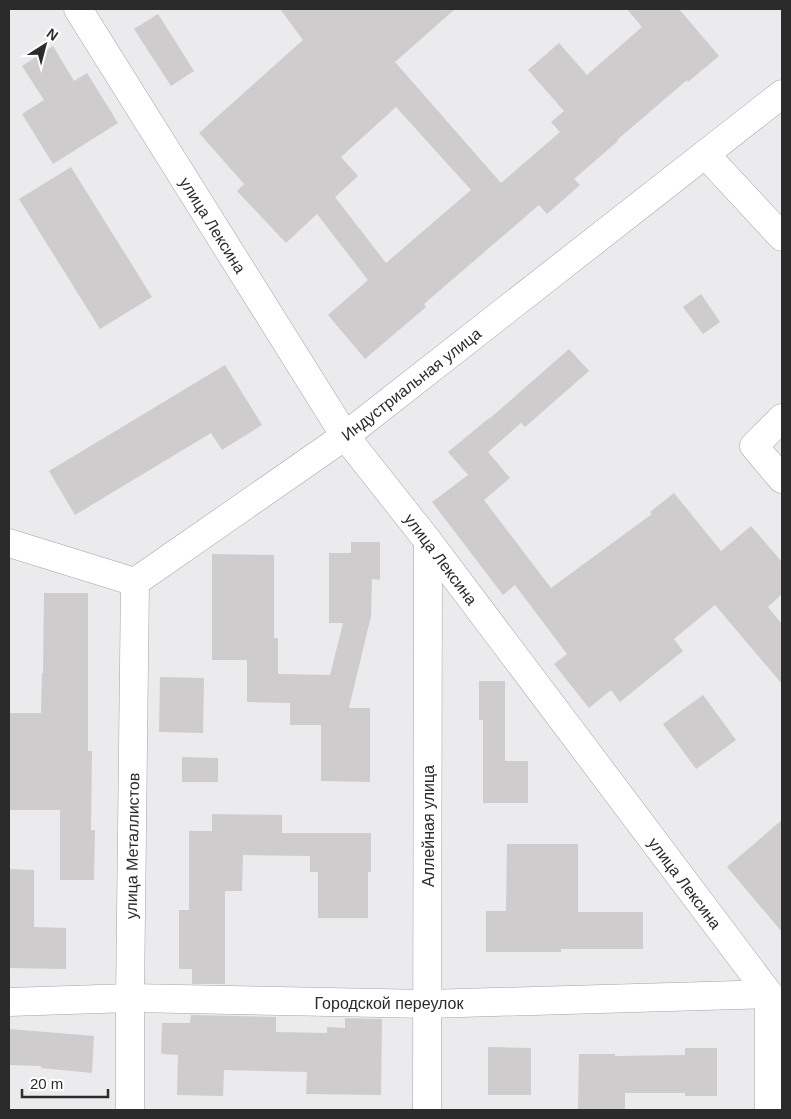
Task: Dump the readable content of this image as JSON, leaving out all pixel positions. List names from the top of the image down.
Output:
{
  "streets": {
    "street": [
      "улица Лексина",
      "Индустриальная улица",
      "Аллейная улица",
      "улица Металлистов",
      "Городской переулок"
    ]
  },
  "crossings": [
    ["улица Лексина", "Индустриальная улица"],
    ["улица Лексина", "Аллейная улица"],
    ["улица Лексина", "Городской переулок"],
    ["Индустриальная улица", "улица Металлистов"],
    ["Аллейная улица", "Городской переулок"],
    ["улица Металлистов", "Городской переулок"]
  ],
  "scale_bar": "20 m",
  "north": "top right"
}
